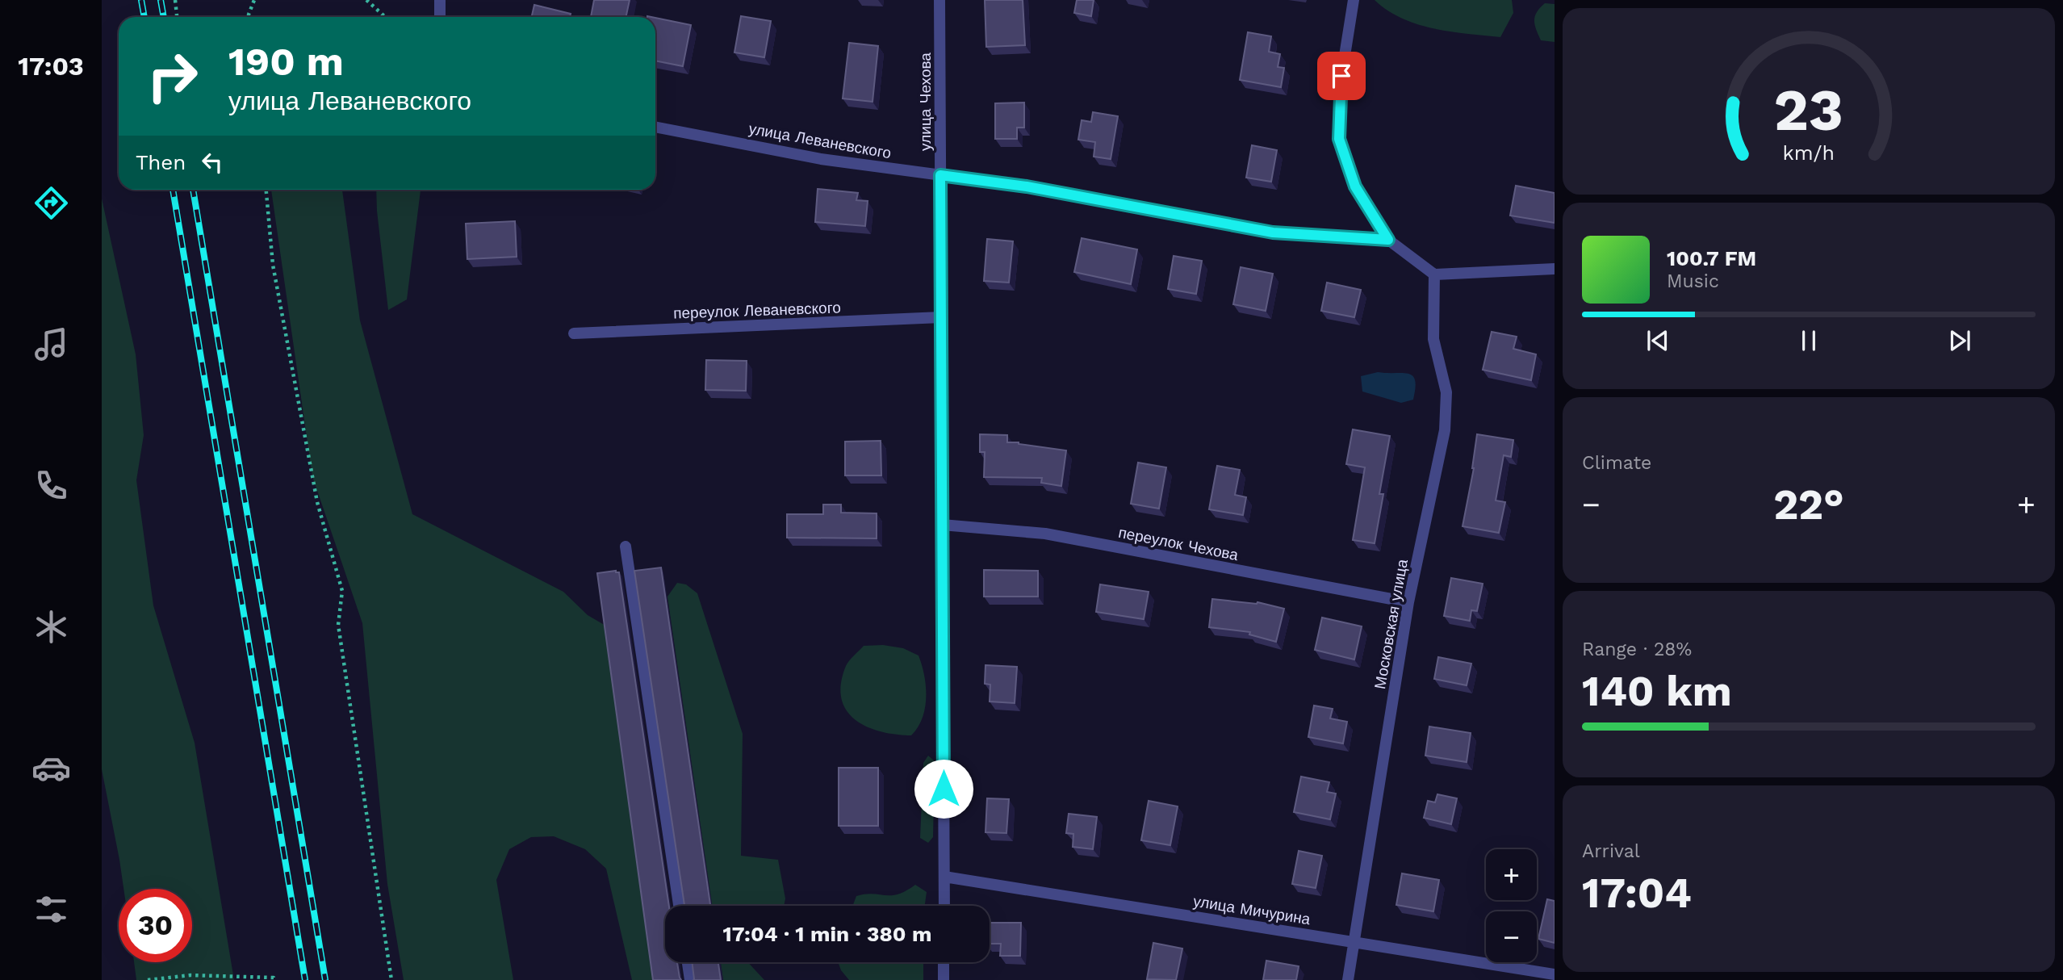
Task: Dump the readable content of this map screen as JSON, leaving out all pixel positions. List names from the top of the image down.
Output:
{
  "streets": {
    "street": [
      "улица Чехова",
      "улица Леваневского",
      "переулок Леваневского",
      "переулок Чехова",
      "Московская улица",
      "улица Мичурина"
    ]
  },
  "crossings": [
    ["улица Чехова", "улица Леваневского"],
    ["улица Чехова", "переулок Леваневского"],
    ["улица Чехова", "переулок Чехова"],
    ["улица Чехова", "улица Мичурина"],
    ["переулок Чехова", "Московская улица"],
    ["Московская улица", "улица Мичурина"]
  ],
  "page": {
    "tabs": "17:03",
    "turn": ["190 m", "улица Леваневского"],
    "then": "Then",
    "song": ["100.7 FM", "Music"],
    "tile": [
      "Climate",
      ["Range · 28%", "140 km"],
      ["Arrival", "17:04"]
    ],
    "heat": ["−", "22°", "+"],
    "map_buttons": ["+", "−"],
    "limit": "30",
    "trip": "17:04 · 1 min · 380 m",
    "gauge": ["23", "km/h"]
  }
}
